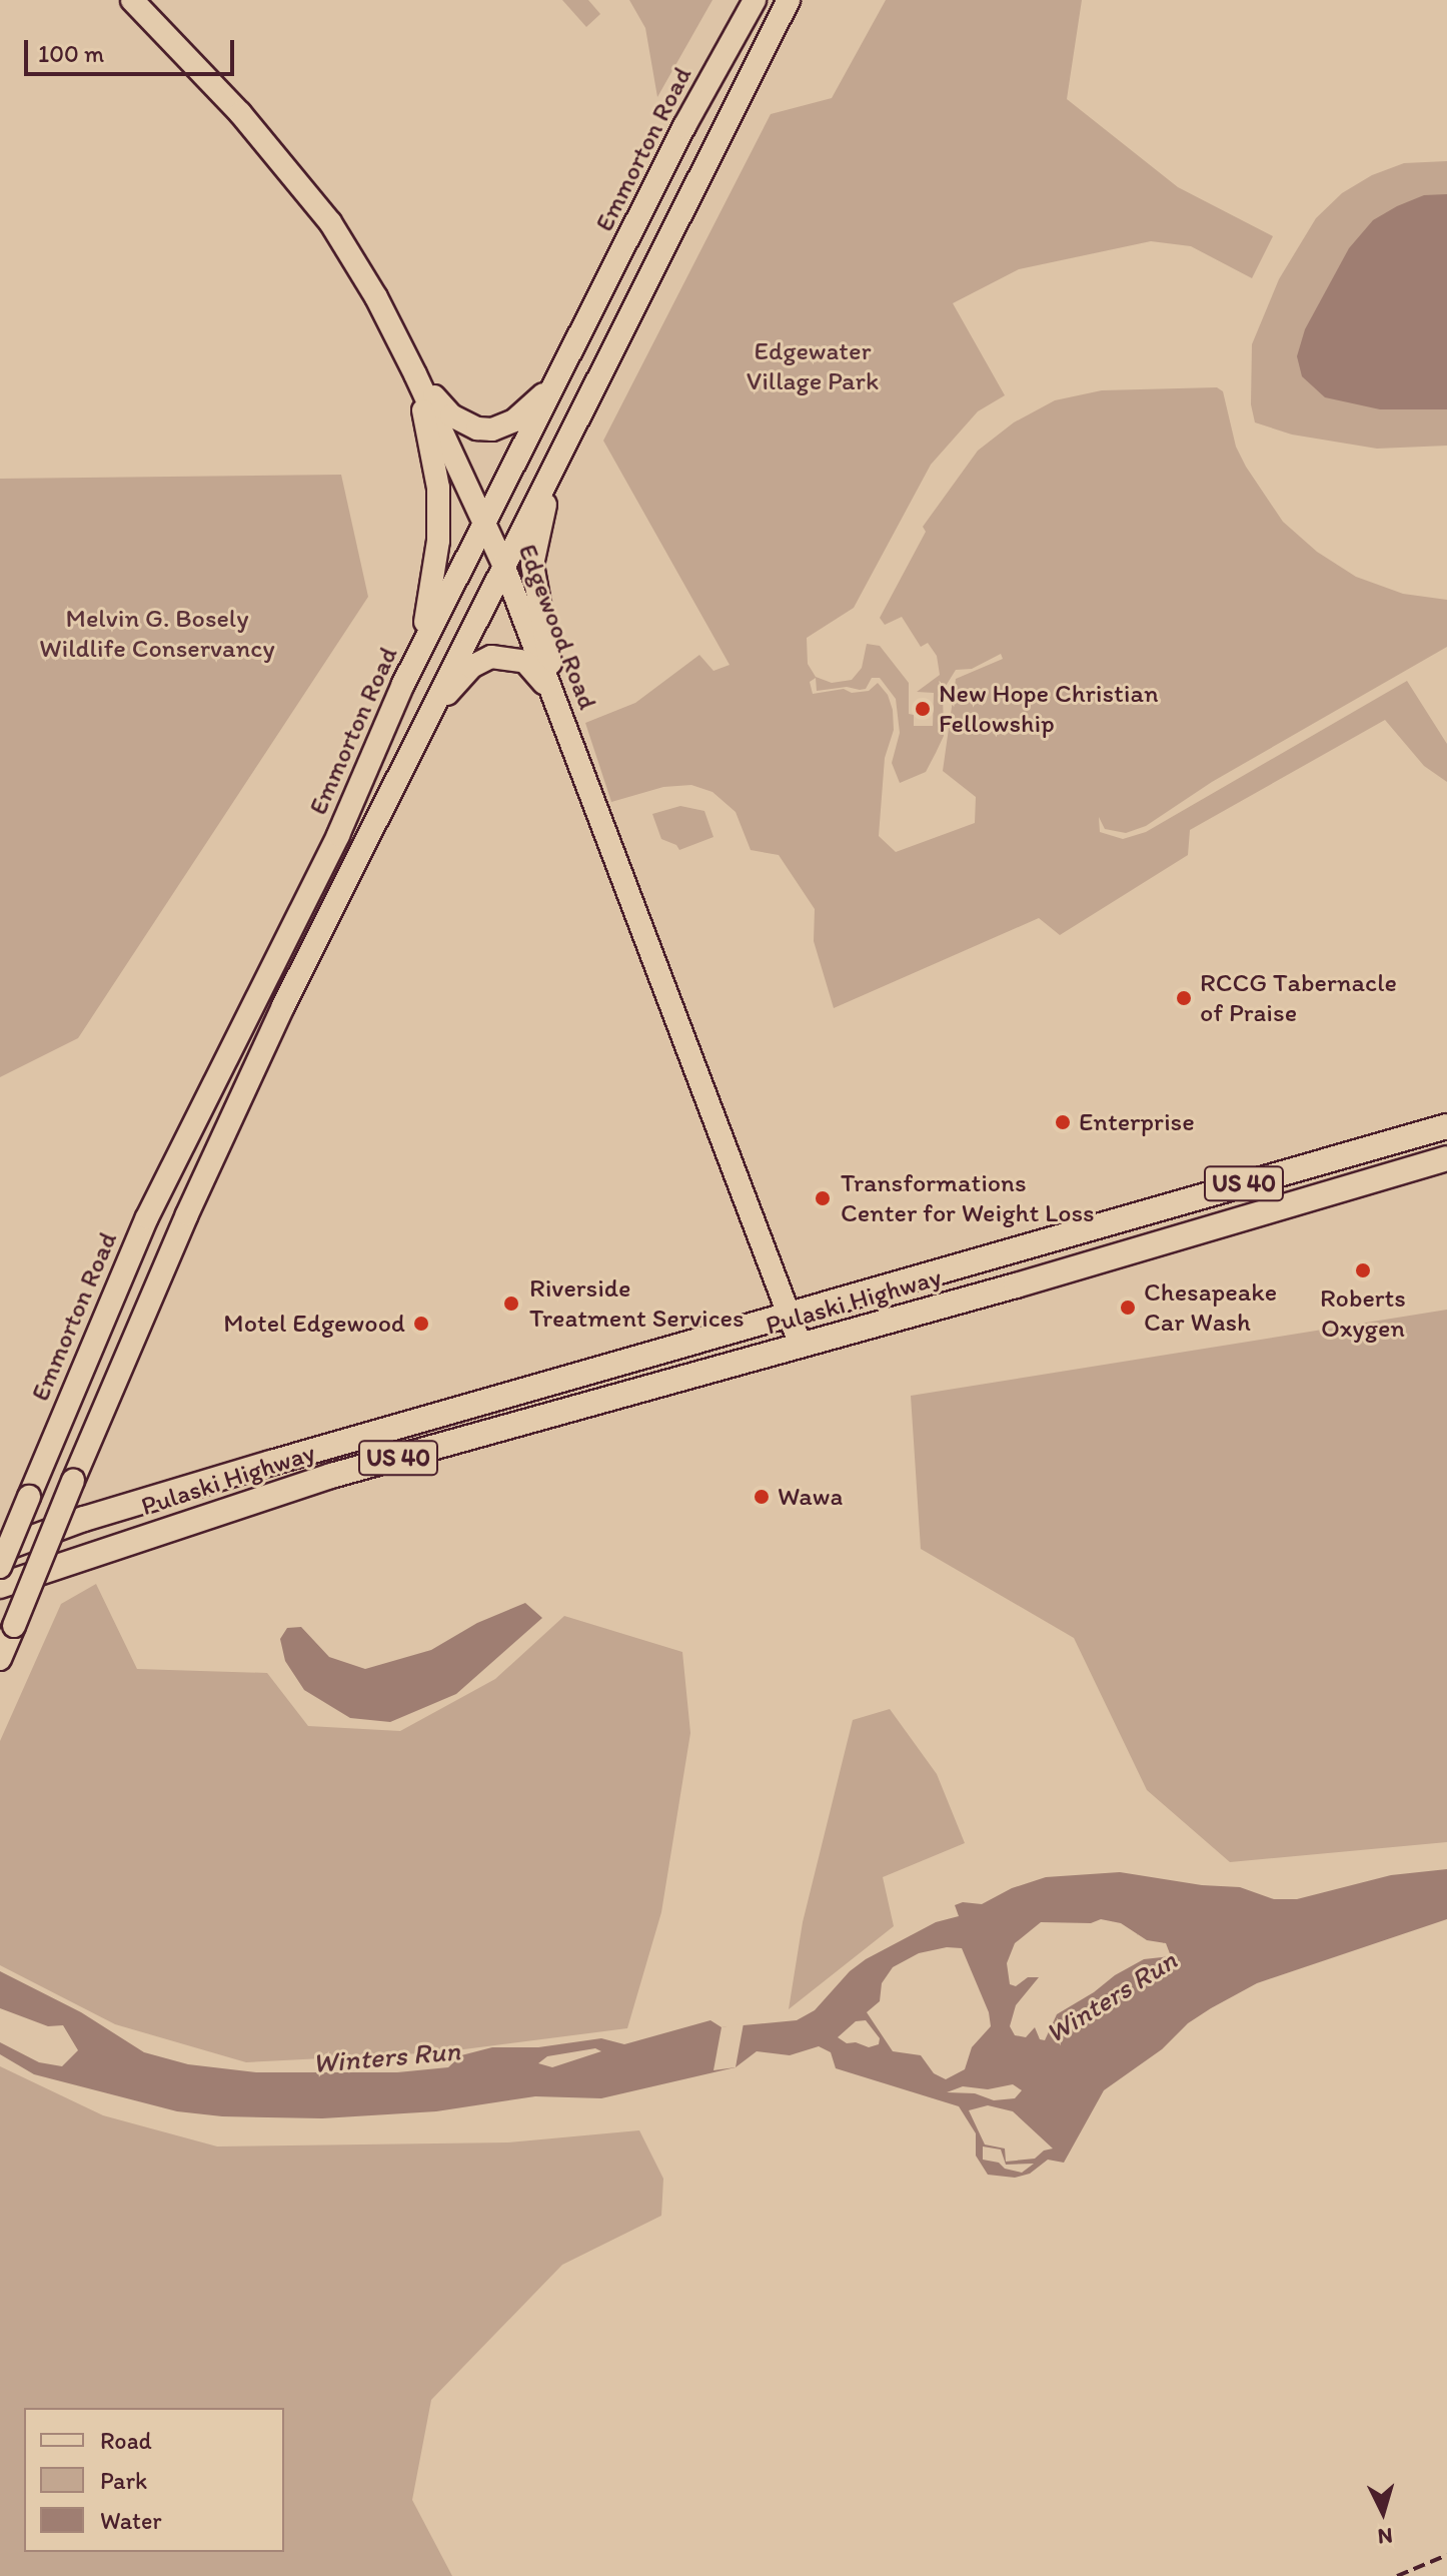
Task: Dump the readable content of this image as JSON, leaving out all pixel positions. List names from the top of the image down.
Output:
{
  "streets": {
    "highway": ["US 40", "Pulaski Highway"],
    "main road": ["Emmorton Road", "Edgewood Road"]
  },
  "crossings": [
    ["Emmorton Road", "Edgewood Road"],
    ["Edgewood Road", "Pulaski Highway"]
  ],
  "water": ["Winters Run"],
  "parks": ["Edgewater Village Park", "Melvin G. Bosely Wildlife Conservancy"],
  "places": [
    "New Hope Christian Fellowship",
    "RCCG Tabernacle of Praise",
    "Enterprise",
    "Transformations Center for Weight Loss",
    "Roberts Oxygen",
    "Riverside Treatment Services",
    "Chesapeake Car Wash",
    "Motel Edgewood",
    "Wawa"
  ],
  "legend": ["Road", "Park", "Water"],
  "scale_bar": "100 m",
  "north": "bottom"
}
